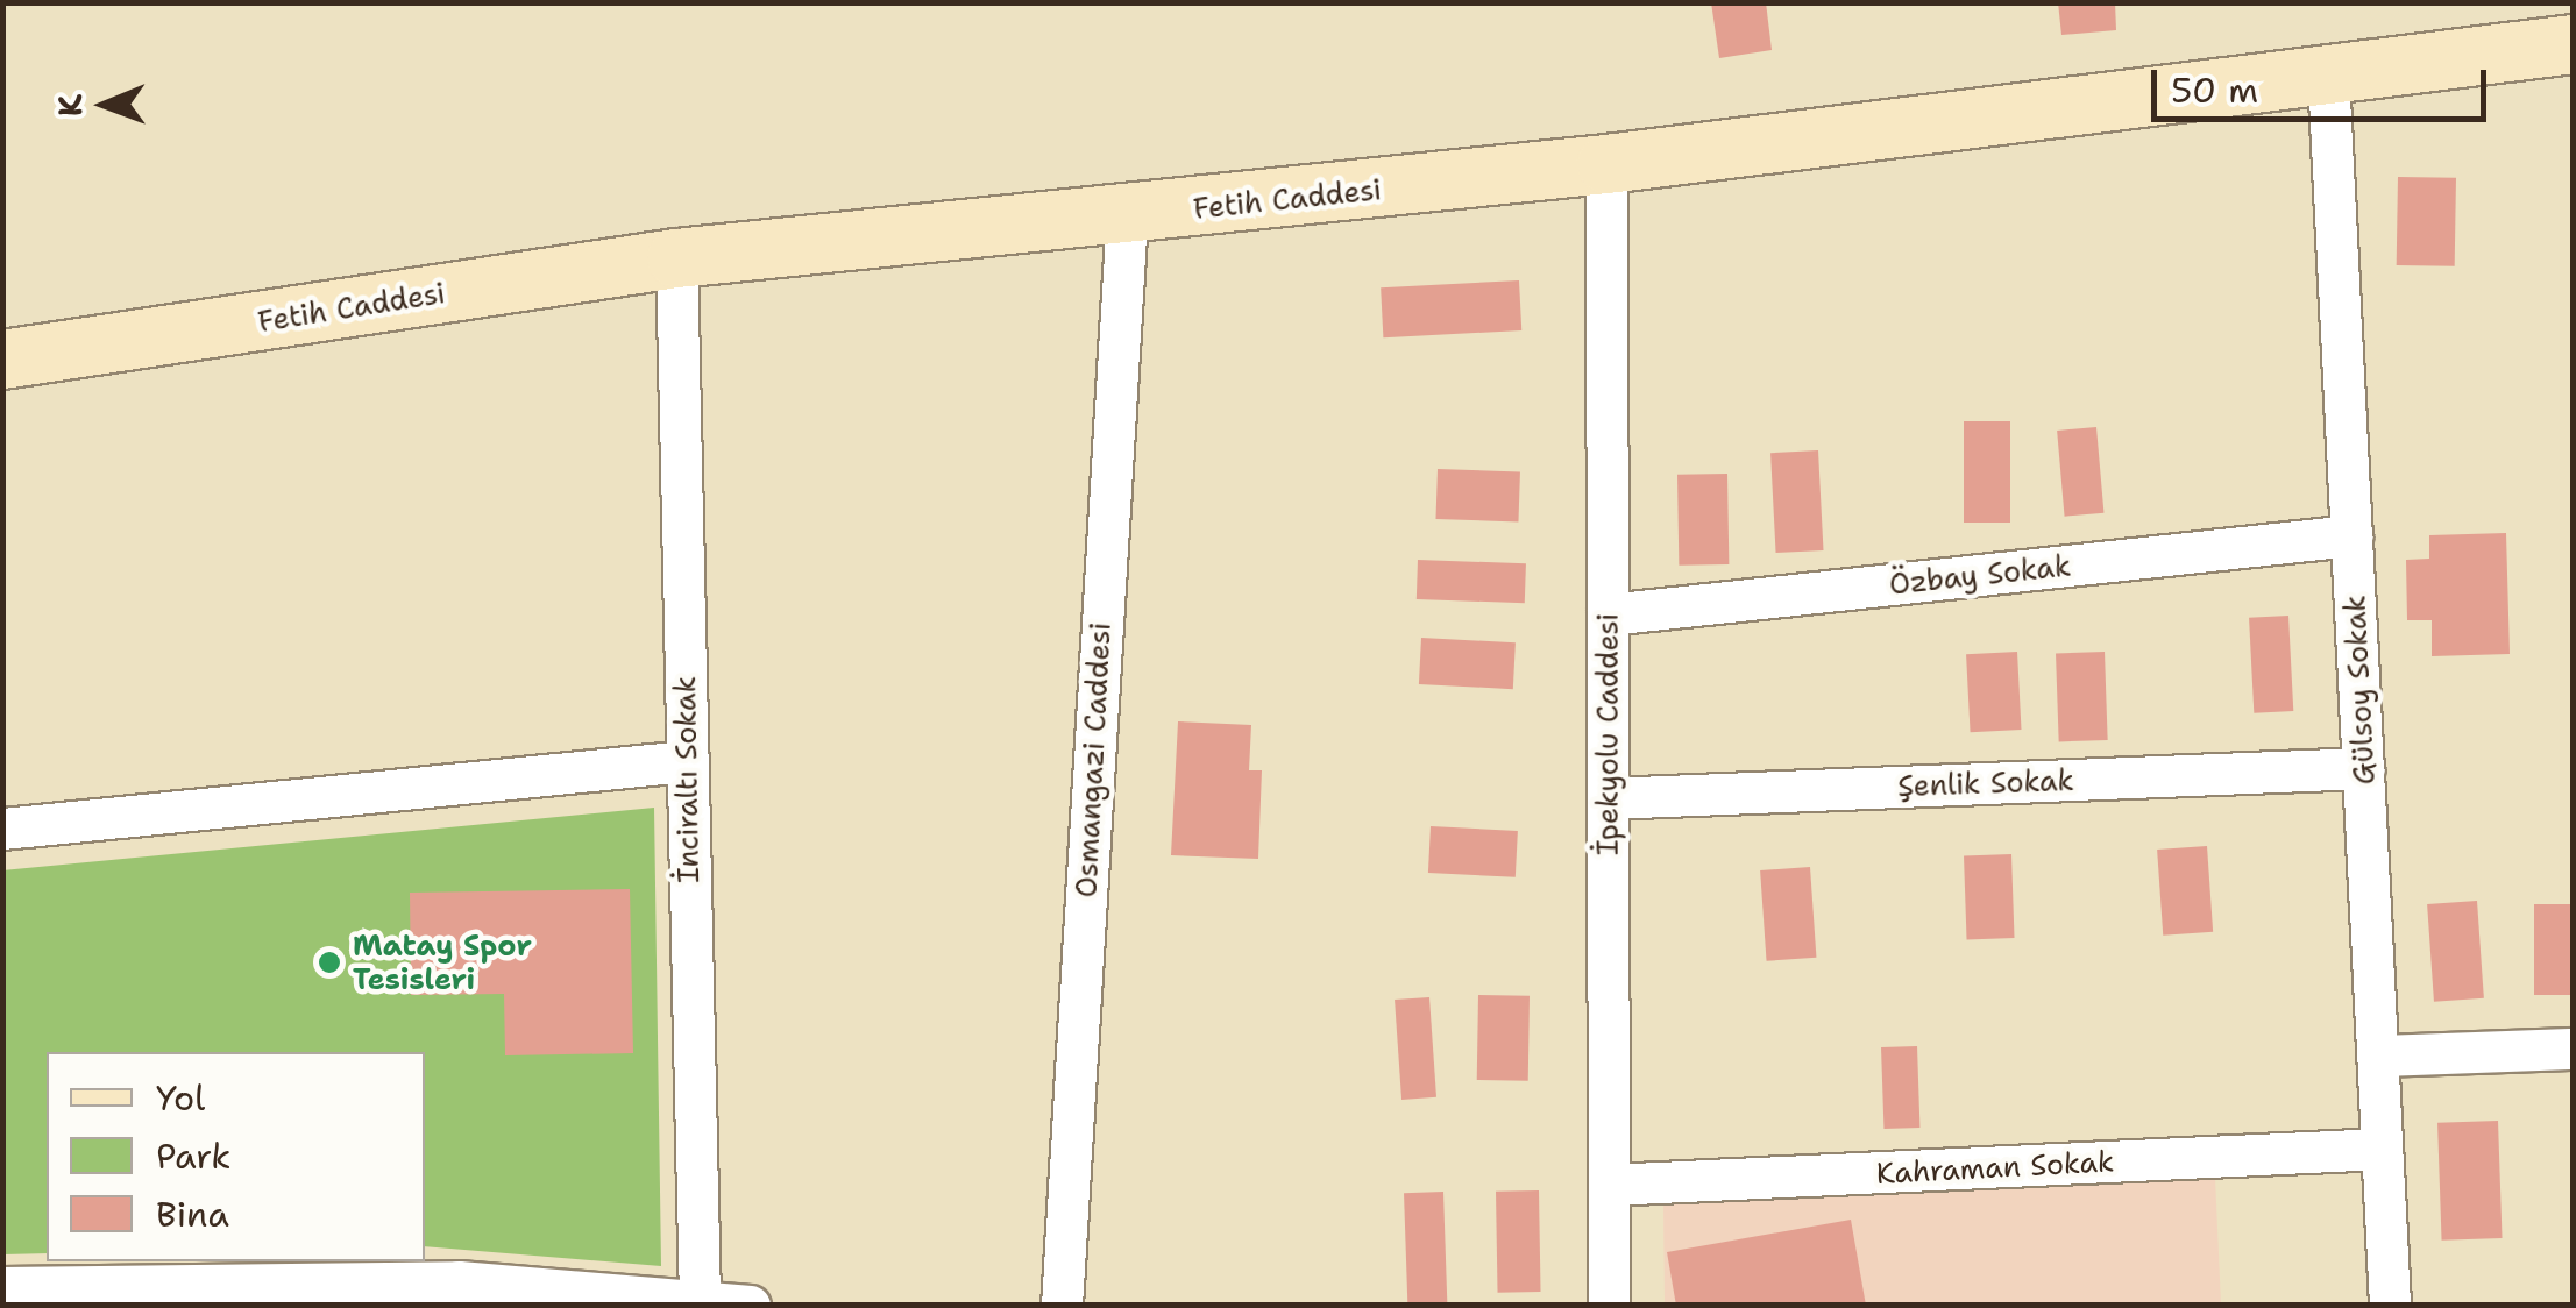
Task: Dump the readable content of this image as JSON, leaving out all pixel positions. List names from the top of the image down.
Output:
{
  "streets": {
    "street": [
      "Fetih Caddesi",
      "Özbay Sokak",
      "Gülsoy Sokak",
      "İpekyolu Caddesi",
      "Osmangazi Caddesi",
      "İnciraltı Sokak",
      "Şenlik Sokak",
      "Kahraman Sokak"
    ]
  },
  "crossings": [
    ["Fetih Caddesi", "Gülsoy Sokak"],
    ["Fetih Caddesi", "İpekyolu Caddesi"],
    ["Fetih Caddesi", "Osmangazi Caddesi"],
    ["Fetih Caddesi", "İnciraltı Sokak"],
    ["Özbay Sokak", "Gülsoy Sokak"],
    ["Özbay Sokak", "İpekyolu Caddesi"],
    ["Gülsoy Sokak", "Şenlik Sokak"],
    ["Gülsoy Sokak", "Kahraman Sokak"],
    ["İpekyolu Caddesi", "Şenlik Sokak"],
    ["İpekyolu Caddesi", "Kahraman Sokak"]
  ],
  "places": ["Matay Spor Tesisleri"],
  "legend": ["Yol", "Park", "Bina"],
  "scale_bar": "50 m",
  "north": "left"
}
